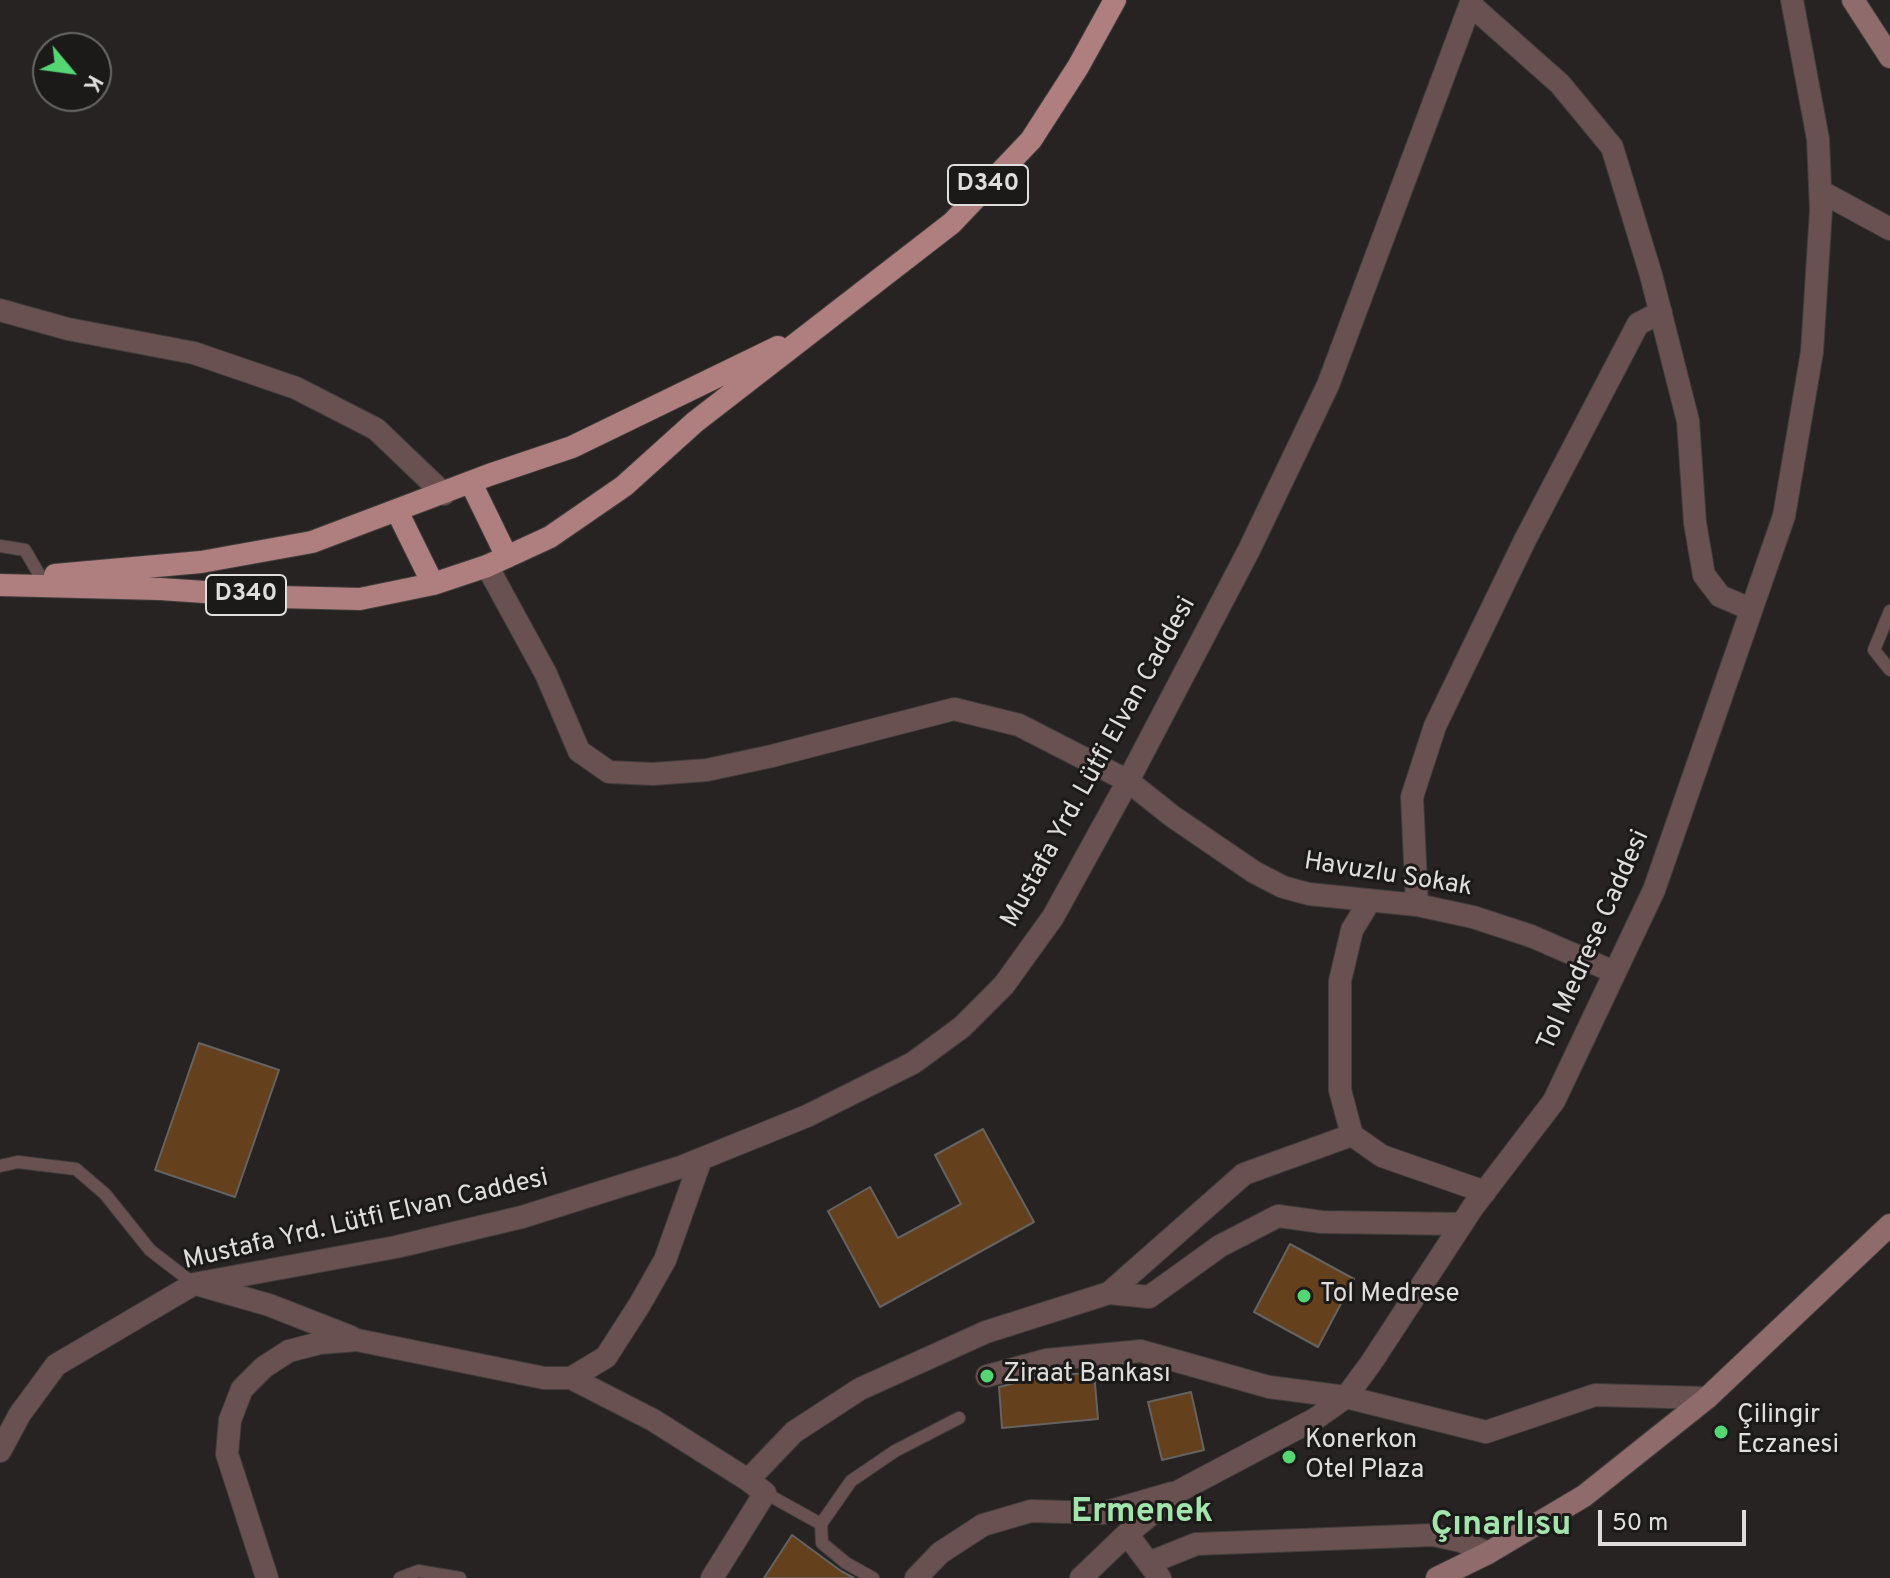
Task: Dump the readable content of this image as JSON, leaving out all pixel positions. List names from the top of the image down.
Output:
{
  "streets": {
    "main road": ["D340"],
    "street": ["Mustafa Yrd. Lütfi Elvan Caddesi", "Havuzlu Sokak", "Tol Medrese Caddesi"]
  },
  "crossings": [
    ["D340", "Havuzlu Sokak"],
    ["Mustafa Yrd. Lütfi Elvan Caddesi", "Havuzlu Sokak"],
    ["Havuzlu Sokak", "Tol Medrese Caddesi"]
  ],
  "districts": ["Ermenek", "Çınarlısu"],
  "places": [
    "Tol Medrese",
    "Ziraat Bankası",
    "Çilingir Eczanesi",
    "Konerkon Otel Plaza"
  ],
  "scale_bar": "50 m",
  "north": "bottom right"
}
